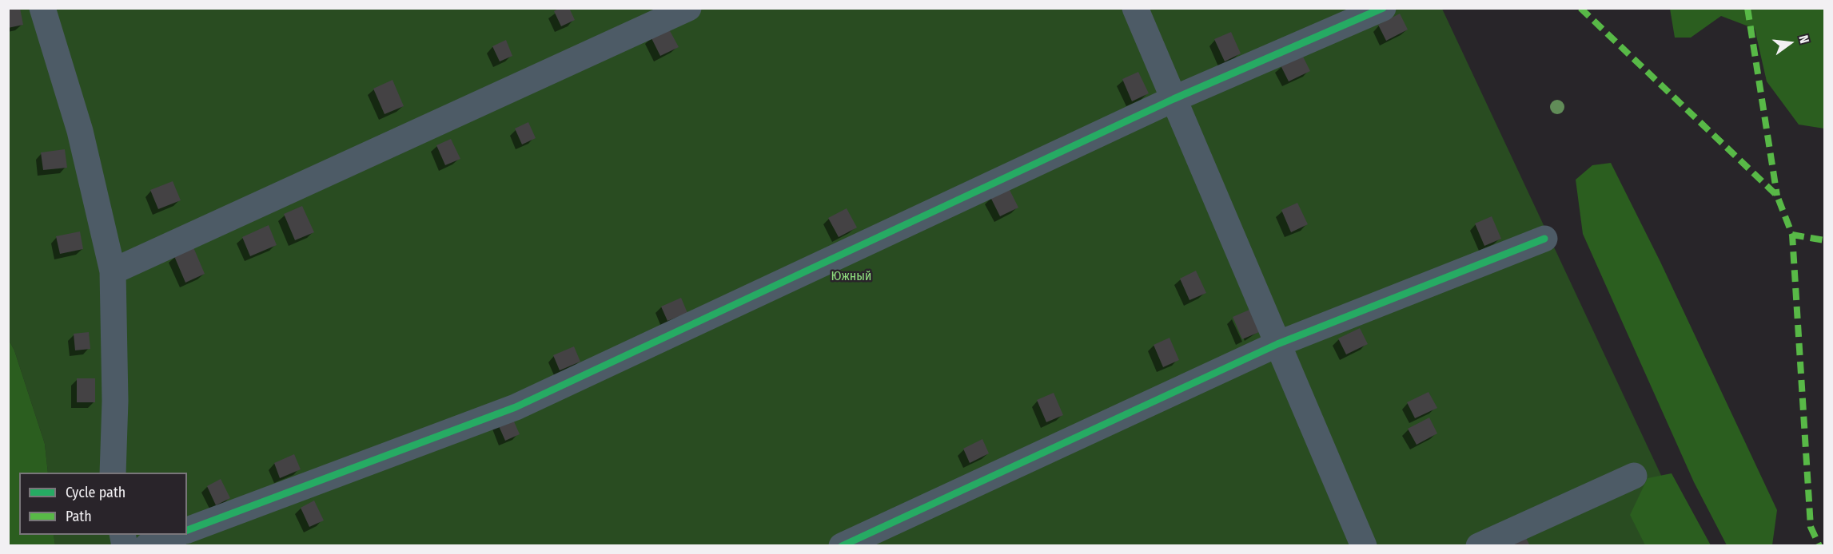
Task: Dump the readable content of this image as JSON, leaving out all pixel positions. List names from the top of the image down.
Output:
{
  "parks": ["Южный"],
  "legend": ["Cycle path", "Path"],
  "north": "right"
}
